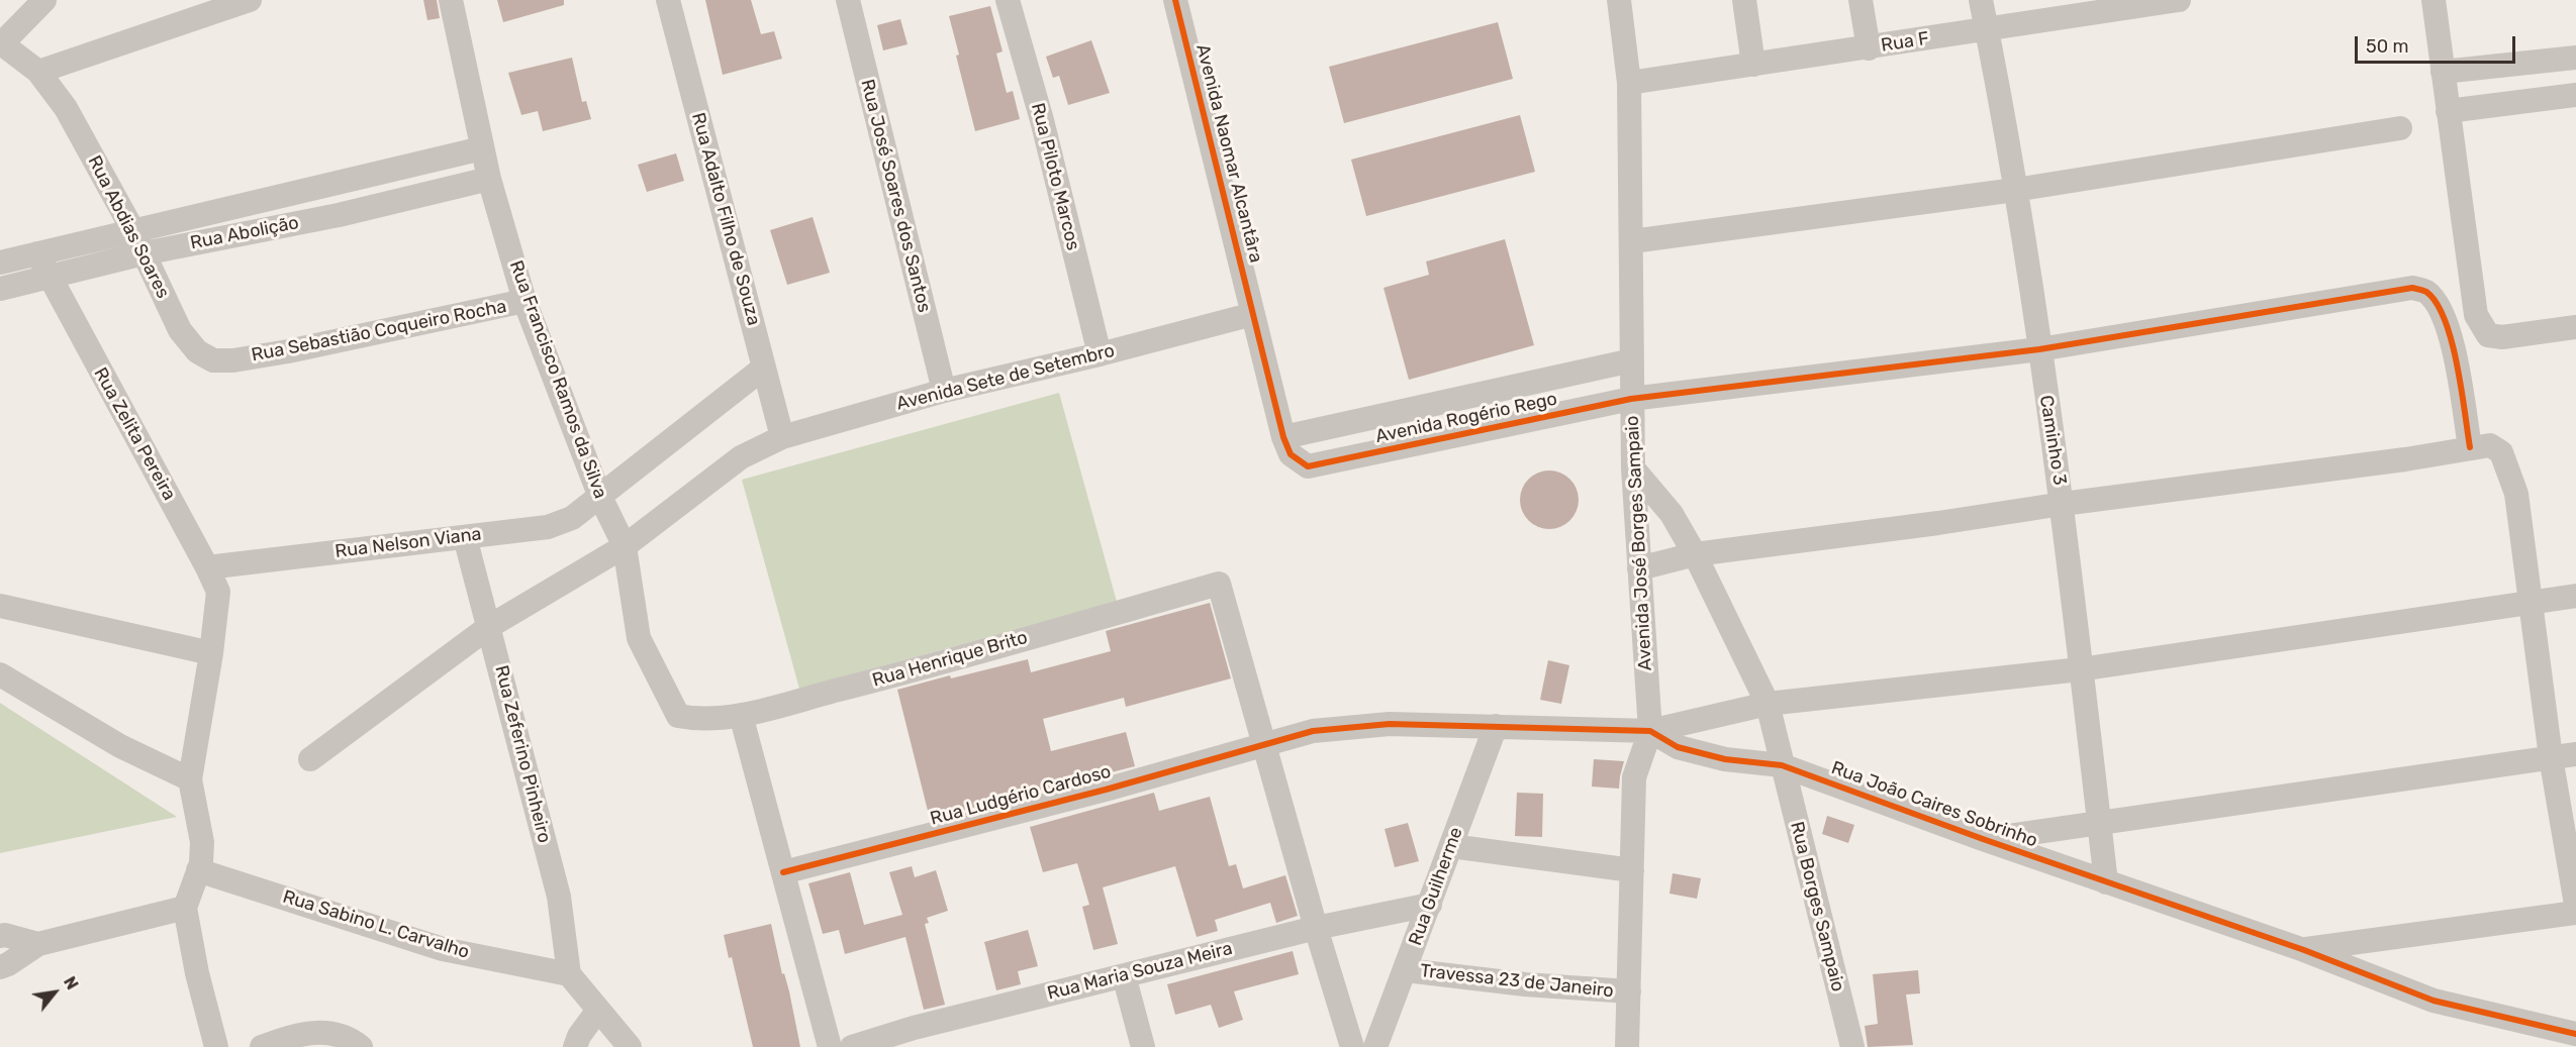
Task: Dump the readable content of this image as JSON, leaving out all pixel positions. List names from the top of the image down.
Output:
{
  "streets": {
    "street": [
      "Rua F",
      "Avenida Naomar Alcantâra",
      "Rua Piloto Marcos",
      "Rua José Soares dos Santos",
      "Rua Adalto Filho de Souza",
      "Rua Abdias Soares",
      "Rua Abolição",
      "Rua Sebastião Coqueiro Rocha",
      "Avenida Sete de Setembro",
      "Rua Francisco Ramos da Silva",
      "Avenida Rogério Rego",
      "Rua Zelita Pereira",
      "Caminho 3",
      "Rua Nelson Viana",
      "Avenida José Borges Sampaio",
      "Rua Henrique Brito",
      "Rua Zeferino Pinheiro",
      "Rua Ludgério Cardoso",
      "Rua João Caires Sobrinho",
      "Rua Guilherme",
      "Rua Borges Sampaio",
      "Rua Sabino L. Carvalho",
      "Rua Maria Souza Meira",
      "Travessa 23 de Janeiro"
    ]
  },
  "crossings": [
    ["Rua F", "Caminho 3"],
    ["Rua F", "Avenida José Borges Sampaio"],
    ["Avenida Naomar Alcantâra", "Avenida Sete de Setembro"],
    ["Rua Piloto Marcos", "Avenida Sete de Setembro"],
    ["Rua José Soares dos Santos", "Avenida Sete de Setembro"],
    ["Rua Adalto Filho de Souza", "Avenida Sete de Setembro"],
    ["Rua Adalto Filho de Souza", "Rua Nelson Viana"],
    ["Rua Abdias Soares", "Rua Abolição"],
    ["Rua Abdias Soares", "Rua Sebastião Coqueiro Rocha"],
    ["Rua Abolição", "Rua Francisco Ramos da Silva"],
    ["Rua Abolição", "Rua Zelita Pereira"],
    ["Rua Sebastião Coqueiro Rocha", "Rua Francisco Ramos da Silva"],
    ["Avenida Sete de Setembro", "Rua Francisco Ramos da Silva"],
    ["Avenida Sete de Setembro", "Rua Zeferino Pinheiro"],
    ["Rua Francisco Ramos da Silva", "Rua Nelson Viana"],
    ["Rua Francisco Ramos da Silva", "Rua Henrique Brito"],
    ["Avenida Rogério Rego", "Caminho 3"],
    ["Avenida Rogério Rego", "Avenida José Borges Sampaio"],
    ["Rua Zelita Pereira", "Rua Nelson Viana"],
    ["Caminho 3", "Rua João Caires Sobrinho"],
    ["Rua Nelson Viana", "Rua Zeferino Pinheiro"],
    ["Avenida José Borges Sampaio", "Rua João Caires Sobrinho"],
    ["Avenida José Borges Sampaio", "Rua Borges Sampaio"],
    ["Avenida José Borges Sampaio", "Travessa 23 de Janeiro"],
    ["Rua Henrique Brito", "Rua Ludgério Cardoso"],
    ["Rua Henrique Brito", "Rua João Caires Sobrinho"],
    ["Rua Zeferino Pinheiro", "Rua Sabino L. Carvalho"],
    ["Rua Ludgério Cardoso", "Rua João Caires Sobrinho"],
    ["Rua João Caires Sobrinho", "Rua Guilherme"],
    ["Rua João Caires Sobrinho", "Rua Borges Sampaio"],
    ["Rua Guilherme", "Rua Maria Souza Meira"],
    ["Rua Guilherme", "Travessa 23 de Janeiro"]
  ],
  "scale_bar": "50 m",
  "north": "top right"
}
